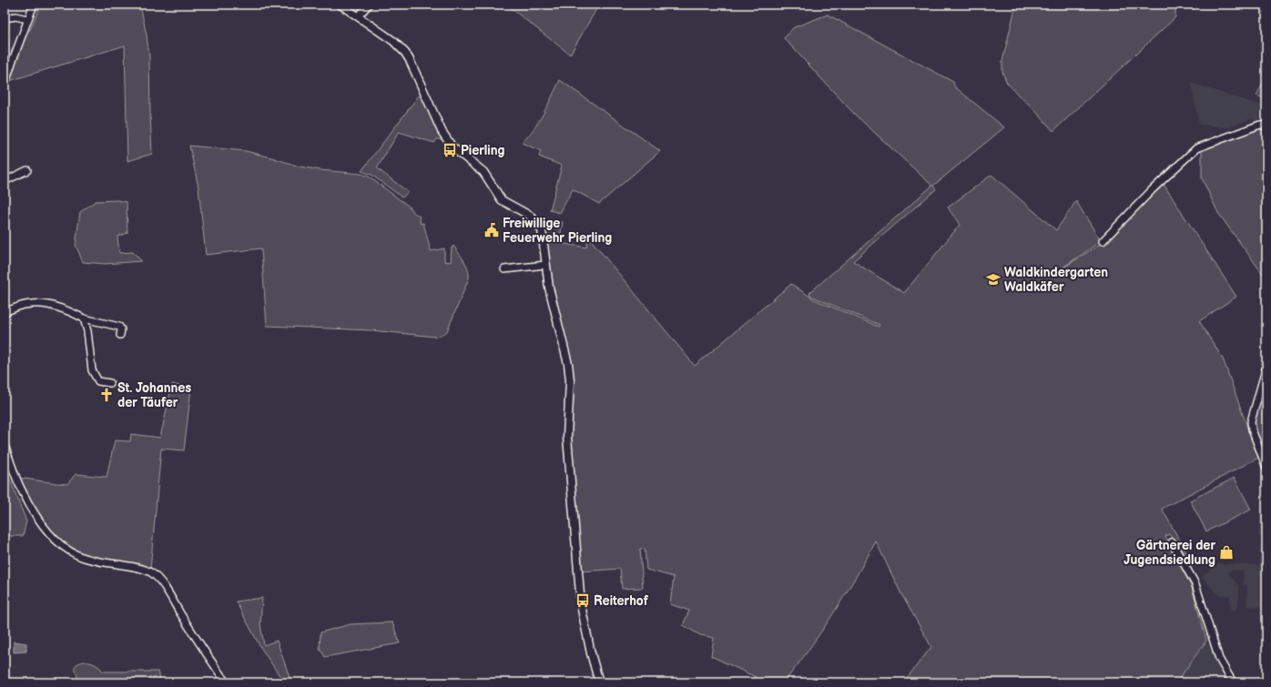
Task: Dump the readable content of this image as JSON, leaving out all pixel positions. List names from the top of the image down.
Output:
{
  "places": {
    "bus stop": ["Pierling", "Reiterhof"],
    "public building": ["Freiwillige Feuerwehr Pierling"],
    "school or university": ["Waldkindergarten Waldkäfer"],
    "church": ["St. Johannes der Täufer"],
    "shop": ["Gärtnerei der Jugendsiedlung"]
  }
}
